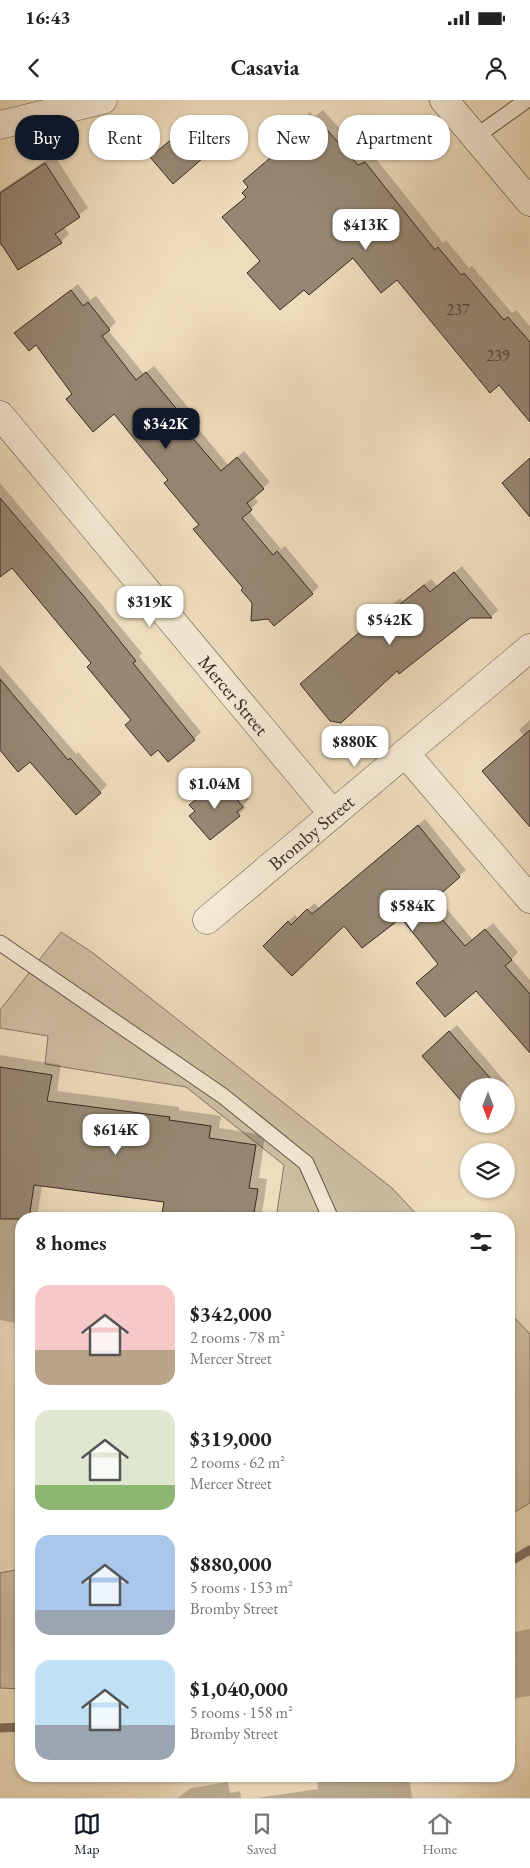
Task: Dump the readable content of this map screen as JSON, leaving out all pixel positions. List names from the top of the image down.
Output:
{
  "streets": {
    "street": ["Mercer Street", "Bromby Street"]
  },
  "crossings": [
    ["Mercer Street", "Bromby Street"]
  ],
  "house_numbers": ["237", "239"],
  "north": "bottom",
  "page": {
    "status": "16:43",
    "header": "Casavia",
    "chip": [
      "Buy",
      "Rent",
      "Filters",
      "New",
      "Apartment"
    ],
    "price": [
      "$413K",
      "$342K",
      "$319K",
      "$542K",
      "$880K",
      "$1.04M",
      "$584K",
      "$614K"
    ],
    "heading": "8 homes",
    "list": [
      {
        "name": "$342,000",
        "note": "2 rooms · 78 m² · Mercer Street"
      },
      {
        "name": "$319,000",
        "note": "2 rooms · 62 m² · Mercer Street"
      },
      {
        "name": "$880,000",
        "note": "5 rooms · 153 m² · Bromby Street"
      },
      {
        "name": "$1,040,000",
        "note": "5 rooms · 158 m² · Bromby Street"
      }
    ],
    "tabs": ["Map", "Saved", "Home"]
  }
}
